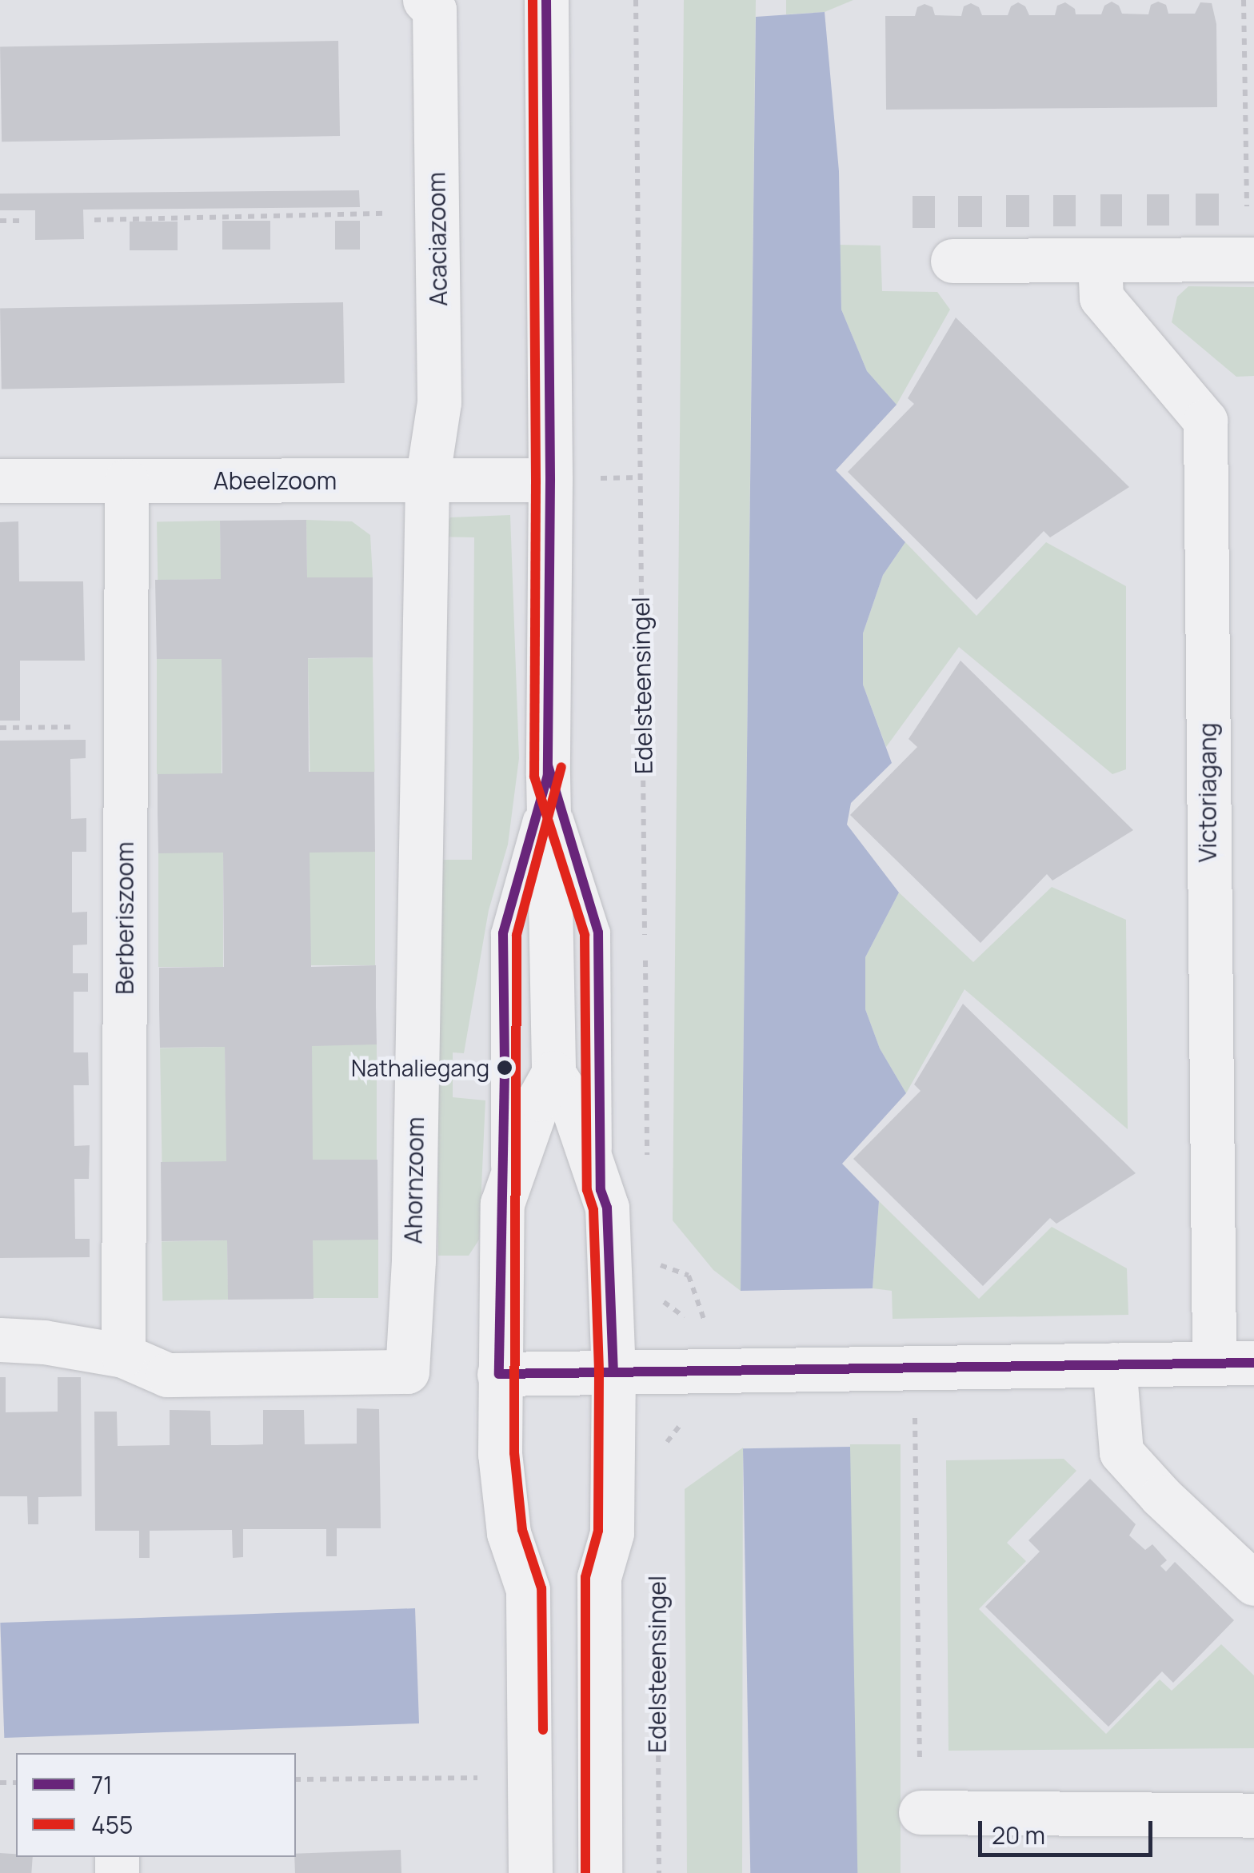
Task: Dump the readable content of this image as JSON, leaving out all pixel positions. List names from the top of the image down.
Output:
{
  "streets": {
    "street": [
      "Acaciazoom",
      "Abeelzoom",
      "Victoriagang",
      "Berberiszoom",
      "Ahornzoom"
    ],
    "path": ["Edelsteensingel"]
  },
  "crossings": [
    ["Acaciazoom", "Abeelzoom"],
    ["Acaciazoom", "Ahornzoom"],
    ["Abeelzoom", "Berberiszoom"],
    ["Abeelzoom", "Ahornzoom"],
    ["Berberiszoom", "Ahornzoom"]
  ],
  "places": ["Nathaliegang"],
  "lines": ["transit line 71", "transit line 455"],
  "legend": ["71", "455"],
  "scale_bar": "20 m"
}
